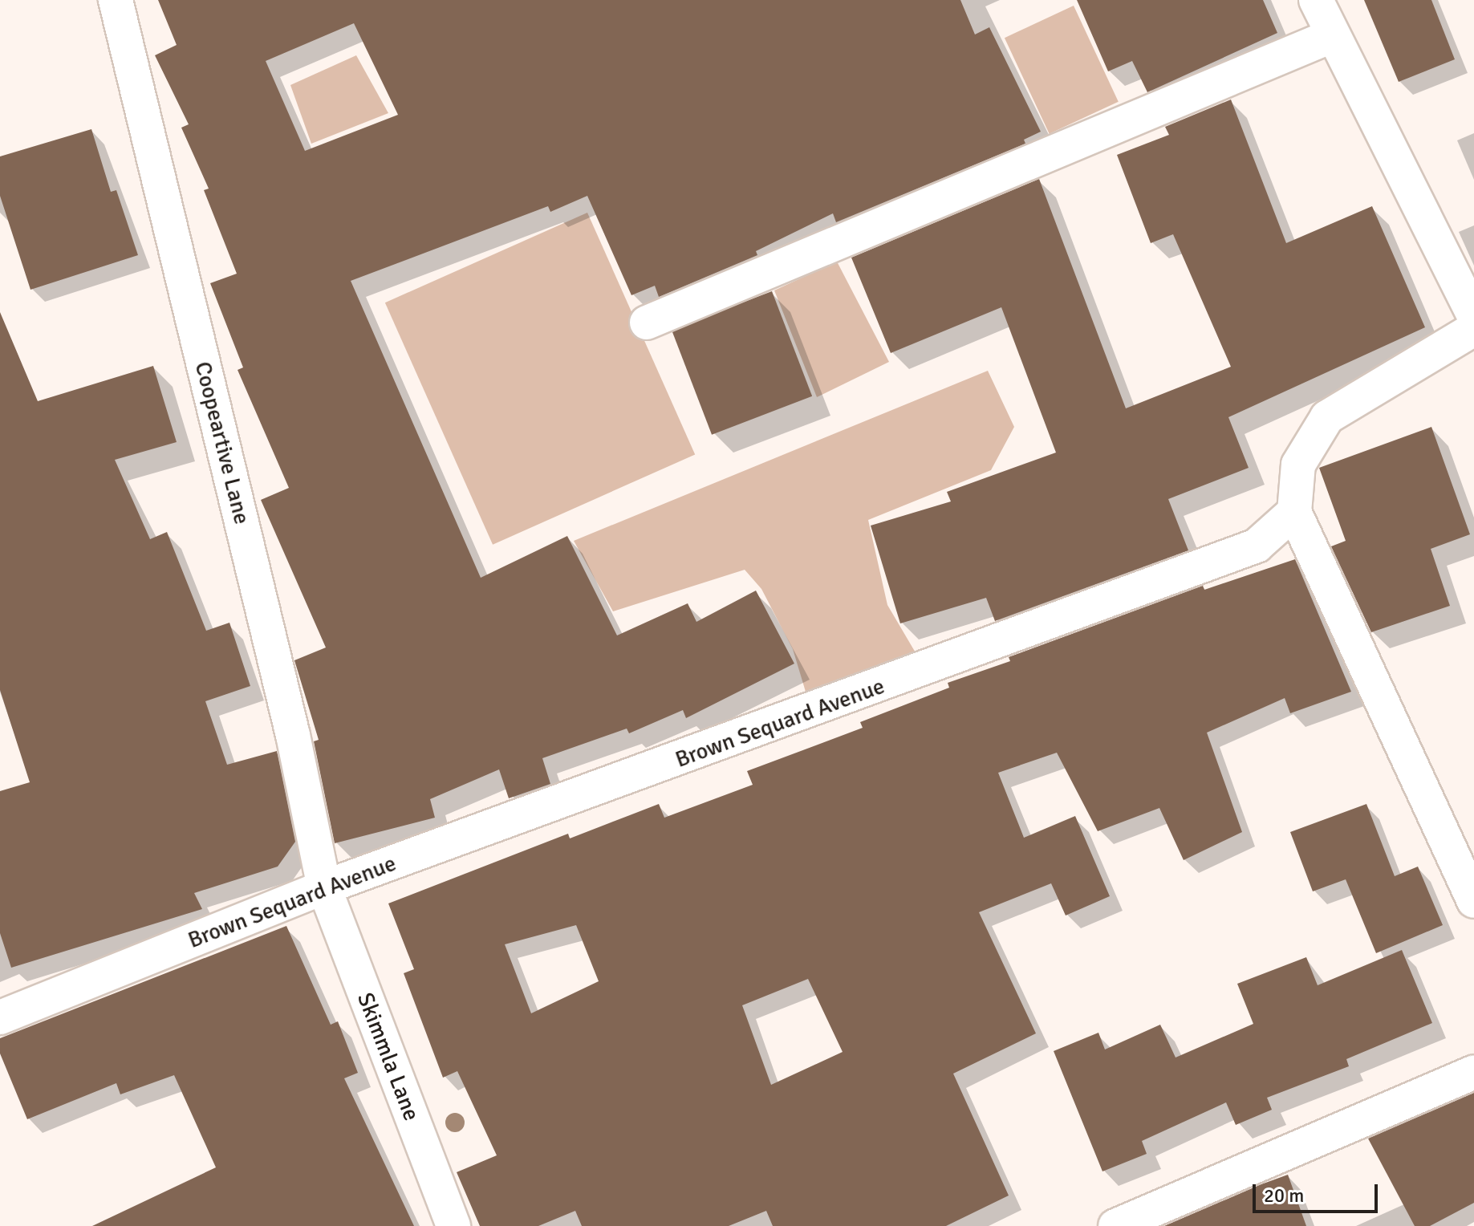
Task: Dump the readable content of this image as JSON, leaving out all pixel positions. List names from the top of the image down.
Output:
{
  "streets": {
    "street": ["Coopeartive Lane", "Brown Sequard Avenue", "Skimmla Lane"]
  },
  "crossings": [
    ["Coopeartive Lane", "Brown Sequard Avenue"],
    ["Coopeartive Lane", "Skimmla Lane"],
    ["Brown Sequard Avenue", "Skimmla Lane"]
  ],
  "scale_bar": "20 m"
}
